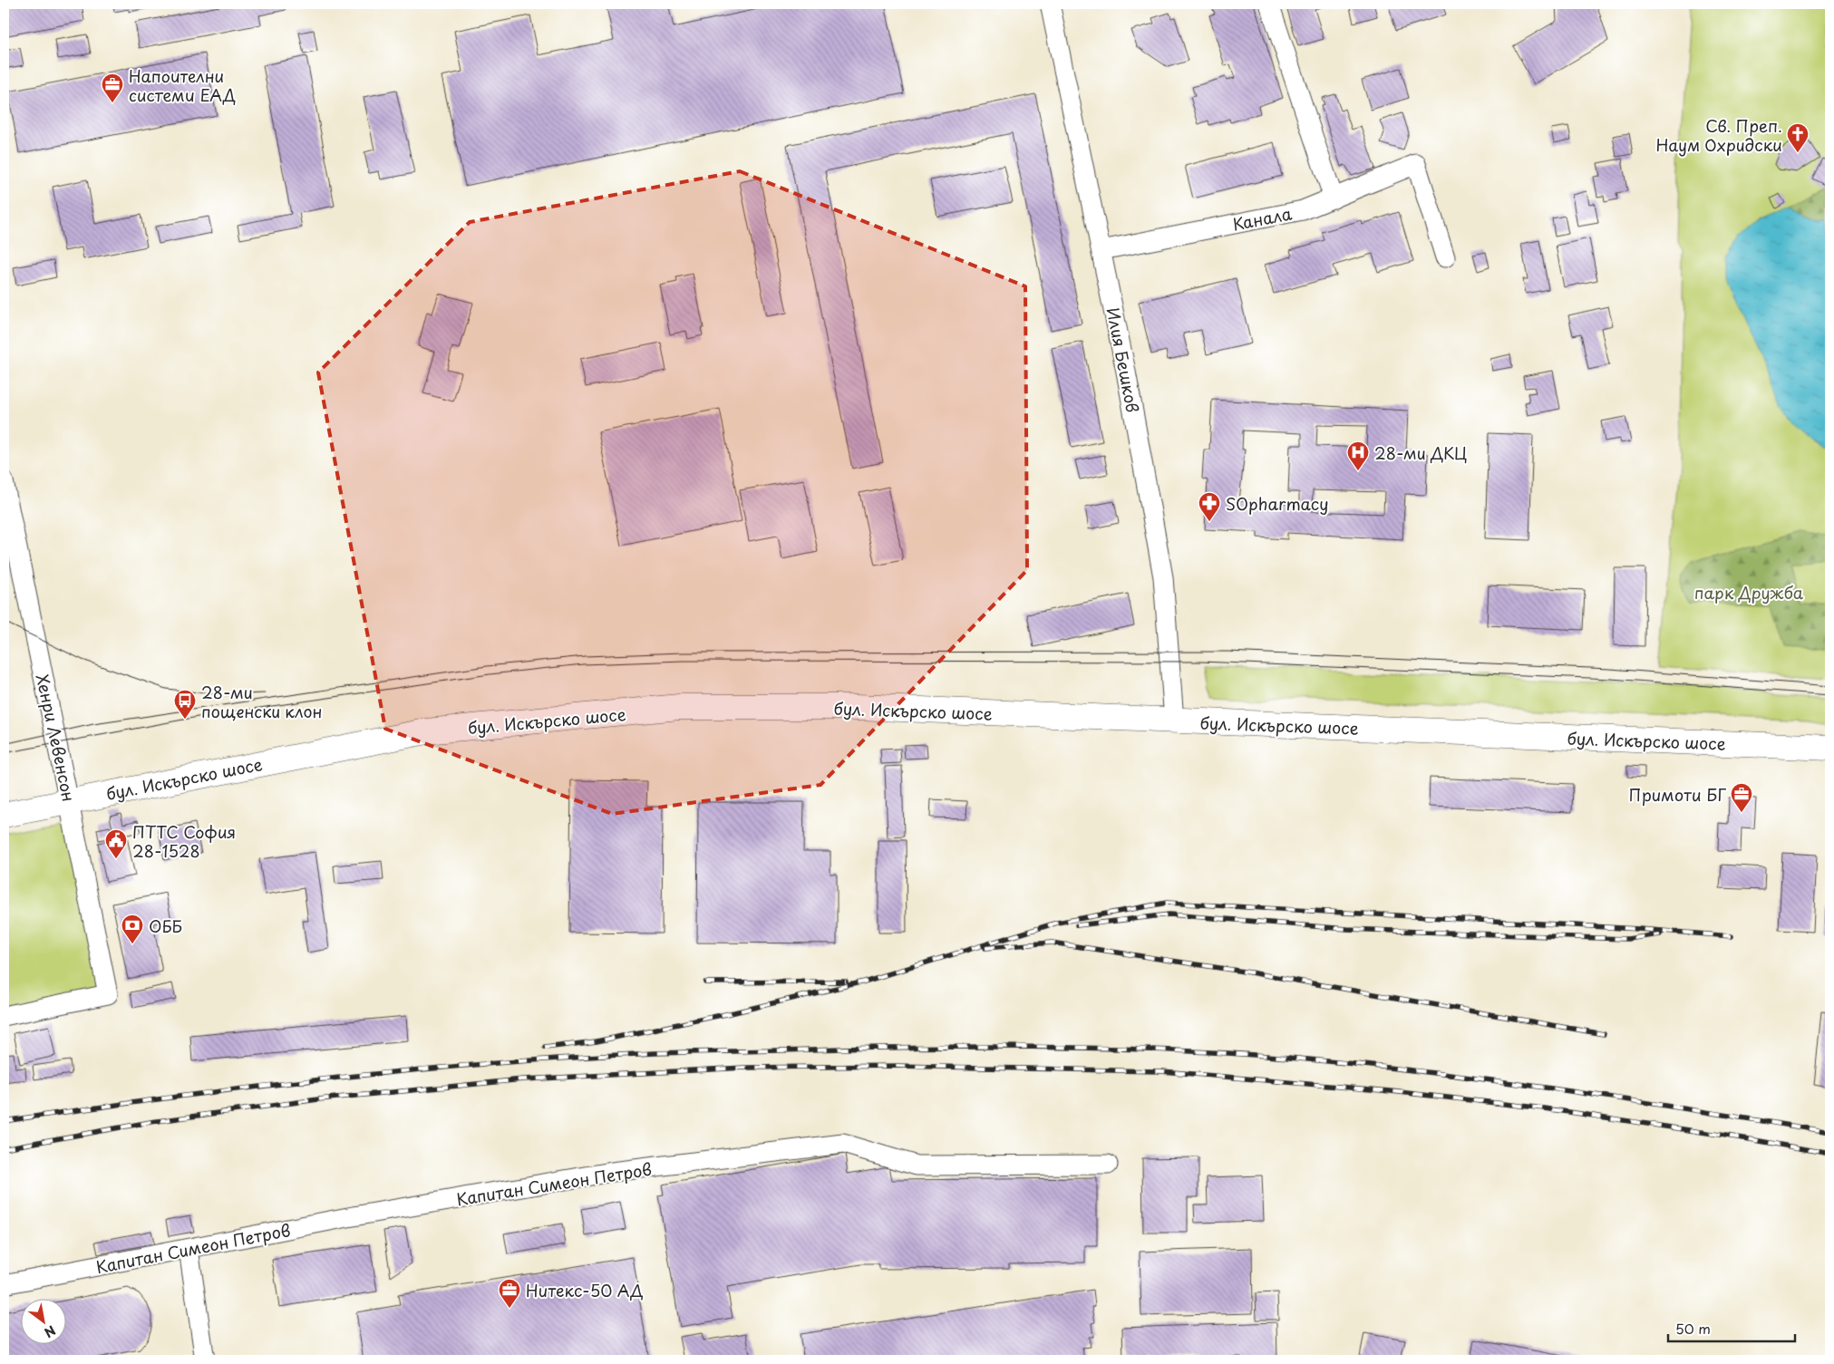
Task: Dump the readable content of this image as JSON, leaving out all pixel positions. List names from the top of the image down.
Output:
{
  "streets": {
    "main road": ["бул. Искърско шосе"],
    "street": [
      "Канала",
      "Илия Бешков",
      "Хенри Левенсон",
      "Капитан Симеон Петров"
    ]
  },
  "crossings": [
    ["Канала", "Илия Бешков"],
    ["Илия Бешков", "бул. Искърско шосе"],
    ["бул. Искърско шосе", "Хенри Левенсон"]
  ],
  "parks": ["парк Дружба"],
  "places": {
    "office": ["Напоителни системи ЕАД", "Примоти БГ", "Нитекс-50 АД"],
    "church": ["Св. Преп. Наум Охридски"],
    "hospital": ["28-ми ДКЦ"],
    "pharmacy": ["SOpharmacy"],
    "bus stop": ["28-ми пощенски клон"],
    "public building": ["ПТТС София 28-1528"],
    "bank": ["ОББ"]
  },
  "scale_bar": "50 m",
  "north": "bottom right"
}
